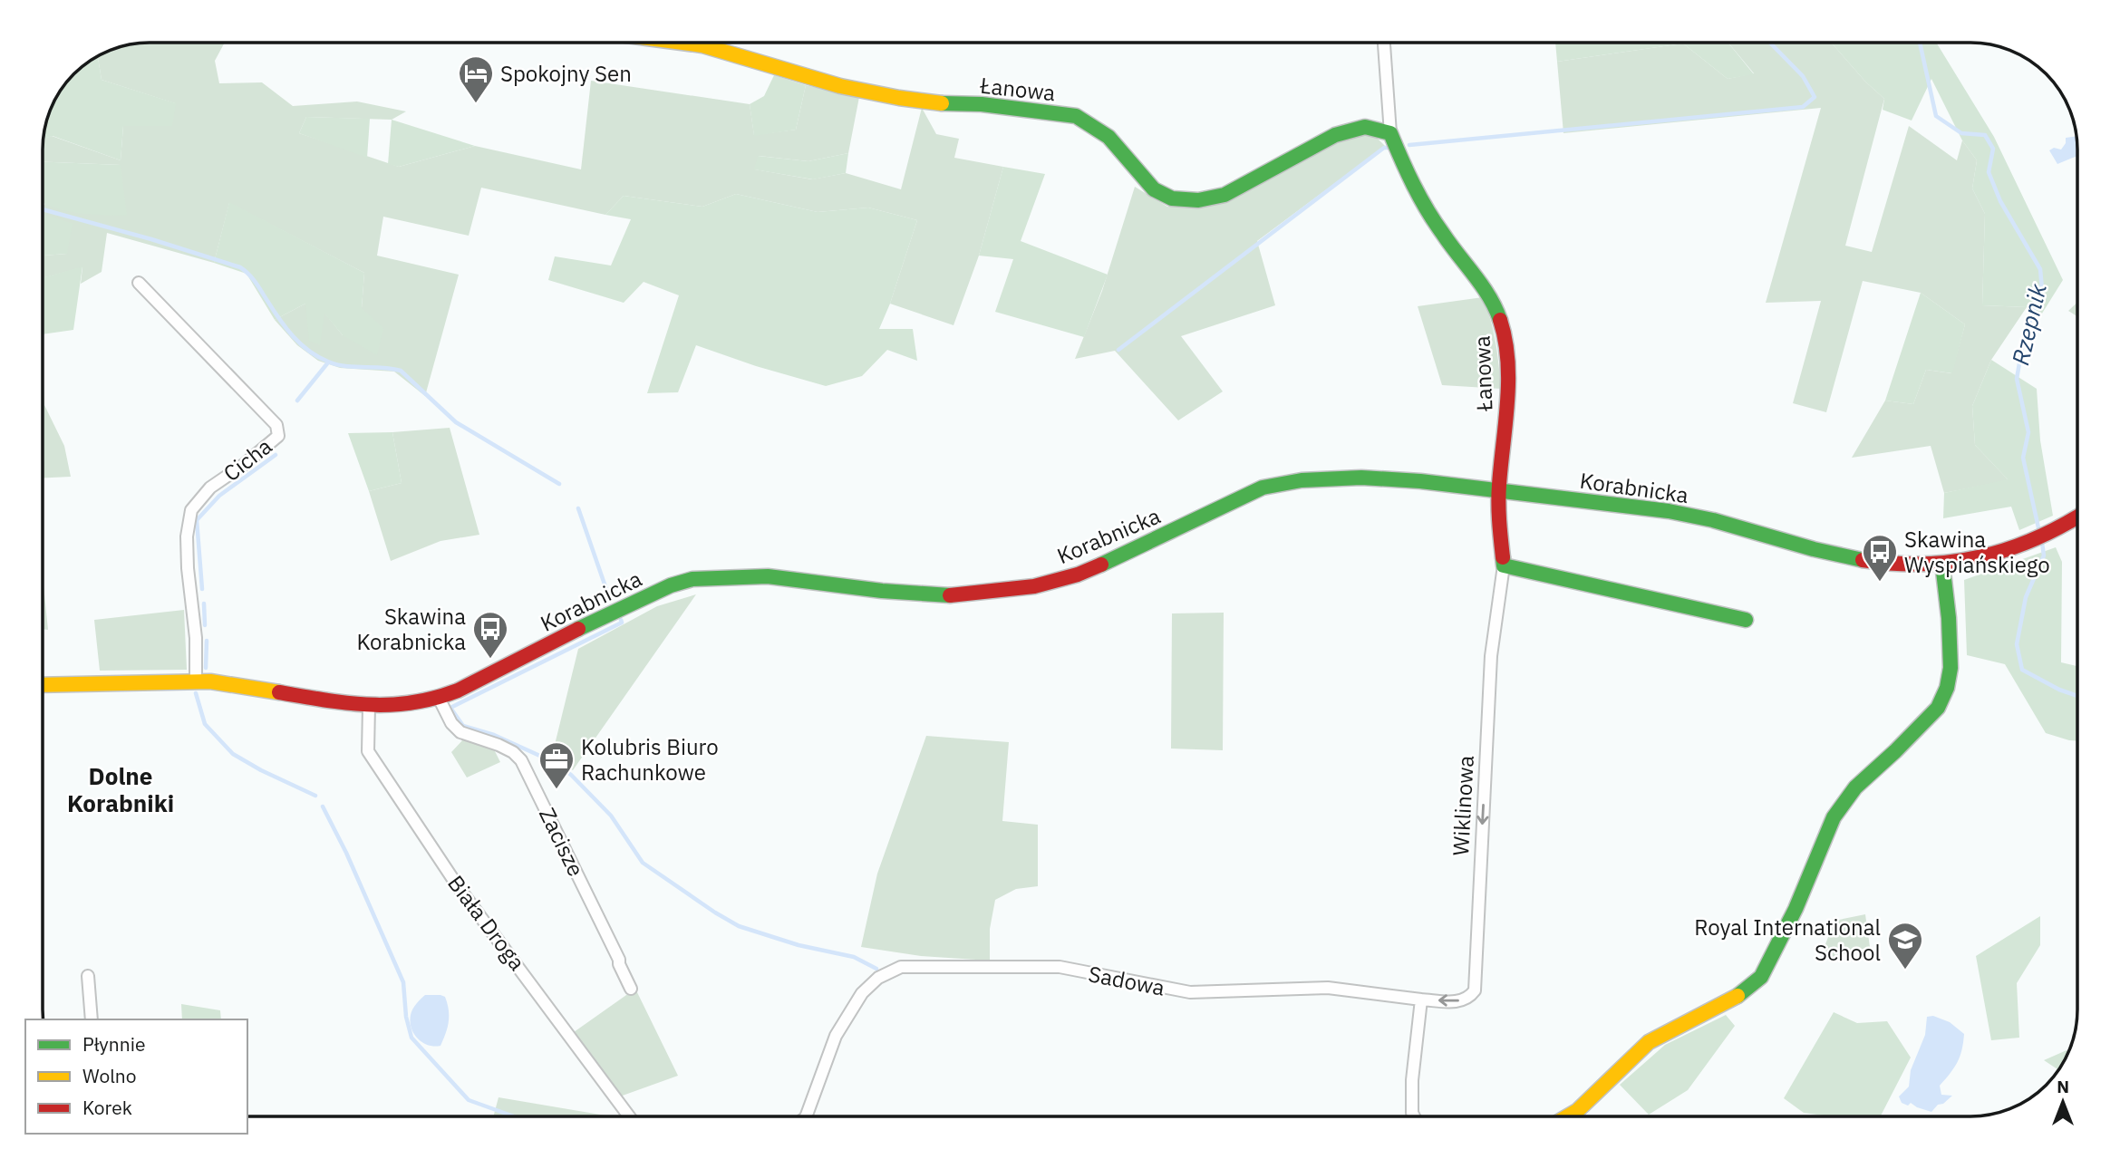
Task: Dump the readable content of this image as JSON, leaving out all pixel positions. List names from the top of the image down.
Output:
{
  "streets": {
    "street": [
      "Łanowa",
      "Cicha",
      "Korabnicka",
      "Wiklinowa",
      "Zacisze",
      "Biała Droga",
      "Sadowa"
    ]
  },
  "crossings": [
    ["Łanowa", "Korabnicka"],
    ["Łanowa", "Wiklinowa"],
    ["Cicha", "Korabnicka"],
    ["Korabnicka", "Wiklinowa"],
    ["Korabnicka", "Zacisze"],
    ["Korabnicka", "Biała Droga"],
    ["Wiklinowa", "Sadowa"]
  ],
  "one_way": ["Wiklinowa"],
  "districts": ["Dolne Korabniki"],
  "water": ["Rzepnik"],
  "places": {
    "hotel": ["Spokojny Sen"],
    "bus stop": ["Skawina Wyspiańskiego", "Skawina Korabnicka"],
    "office": ["Kolubris Biuro Rachunkowe"],
    "school or university": ["Royal International School"]
  },
  "legend": ["Płynnie", "Wolno", "Korek"],
  "north": "top"
}
